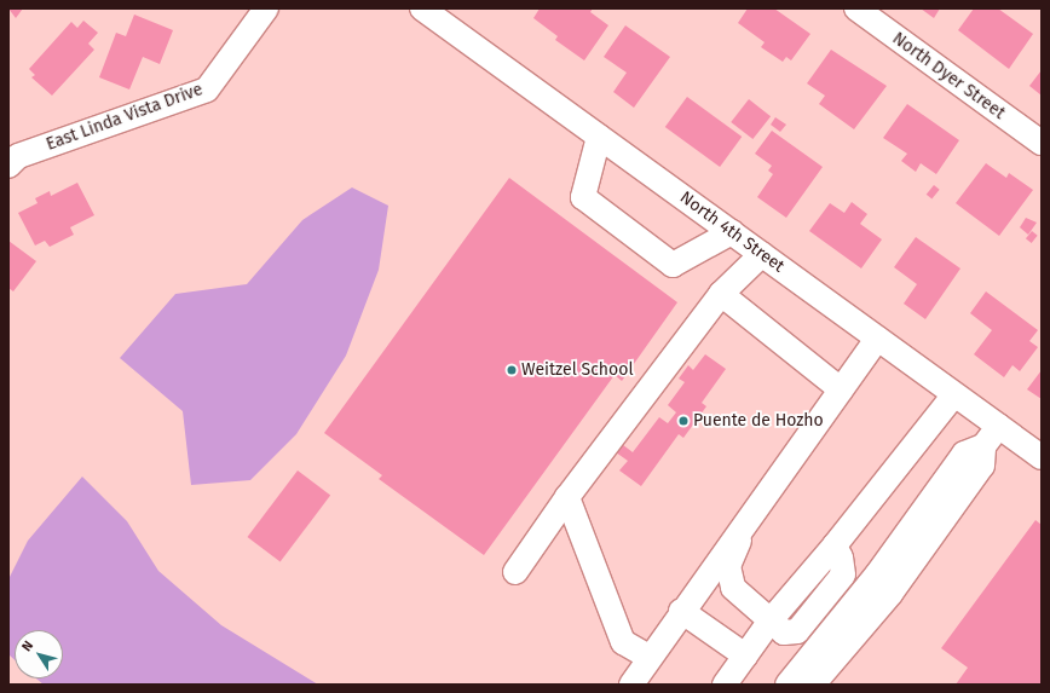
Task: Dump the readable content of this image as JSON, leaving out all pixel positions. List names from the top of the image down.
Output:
{
  "streets": {
    "street": ["North Dyer Street", "East Linda Vista Drive", "North 4th Street"]
  },
  "places": ["Weitzel School", "Puente de Hozho"],
  "north": "top left"
}
